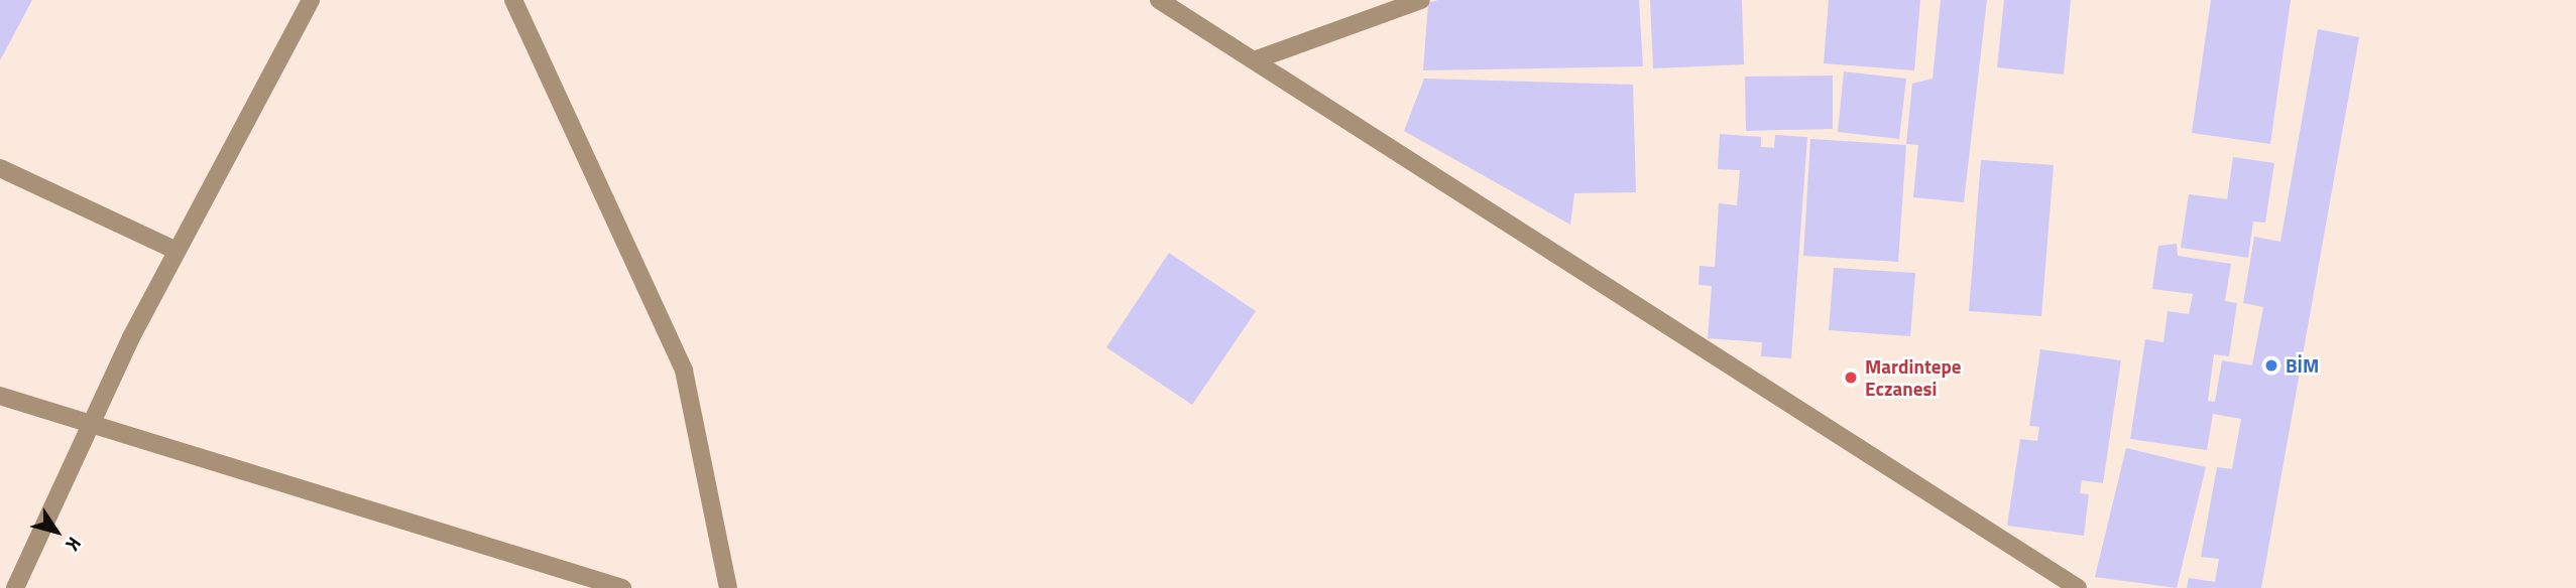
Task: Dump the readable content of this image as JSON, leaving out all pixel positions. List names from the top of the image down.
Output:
{
  "places": ["BİM", "Mardintepe Eczanesi"],
  "north": "bottom right"
}
